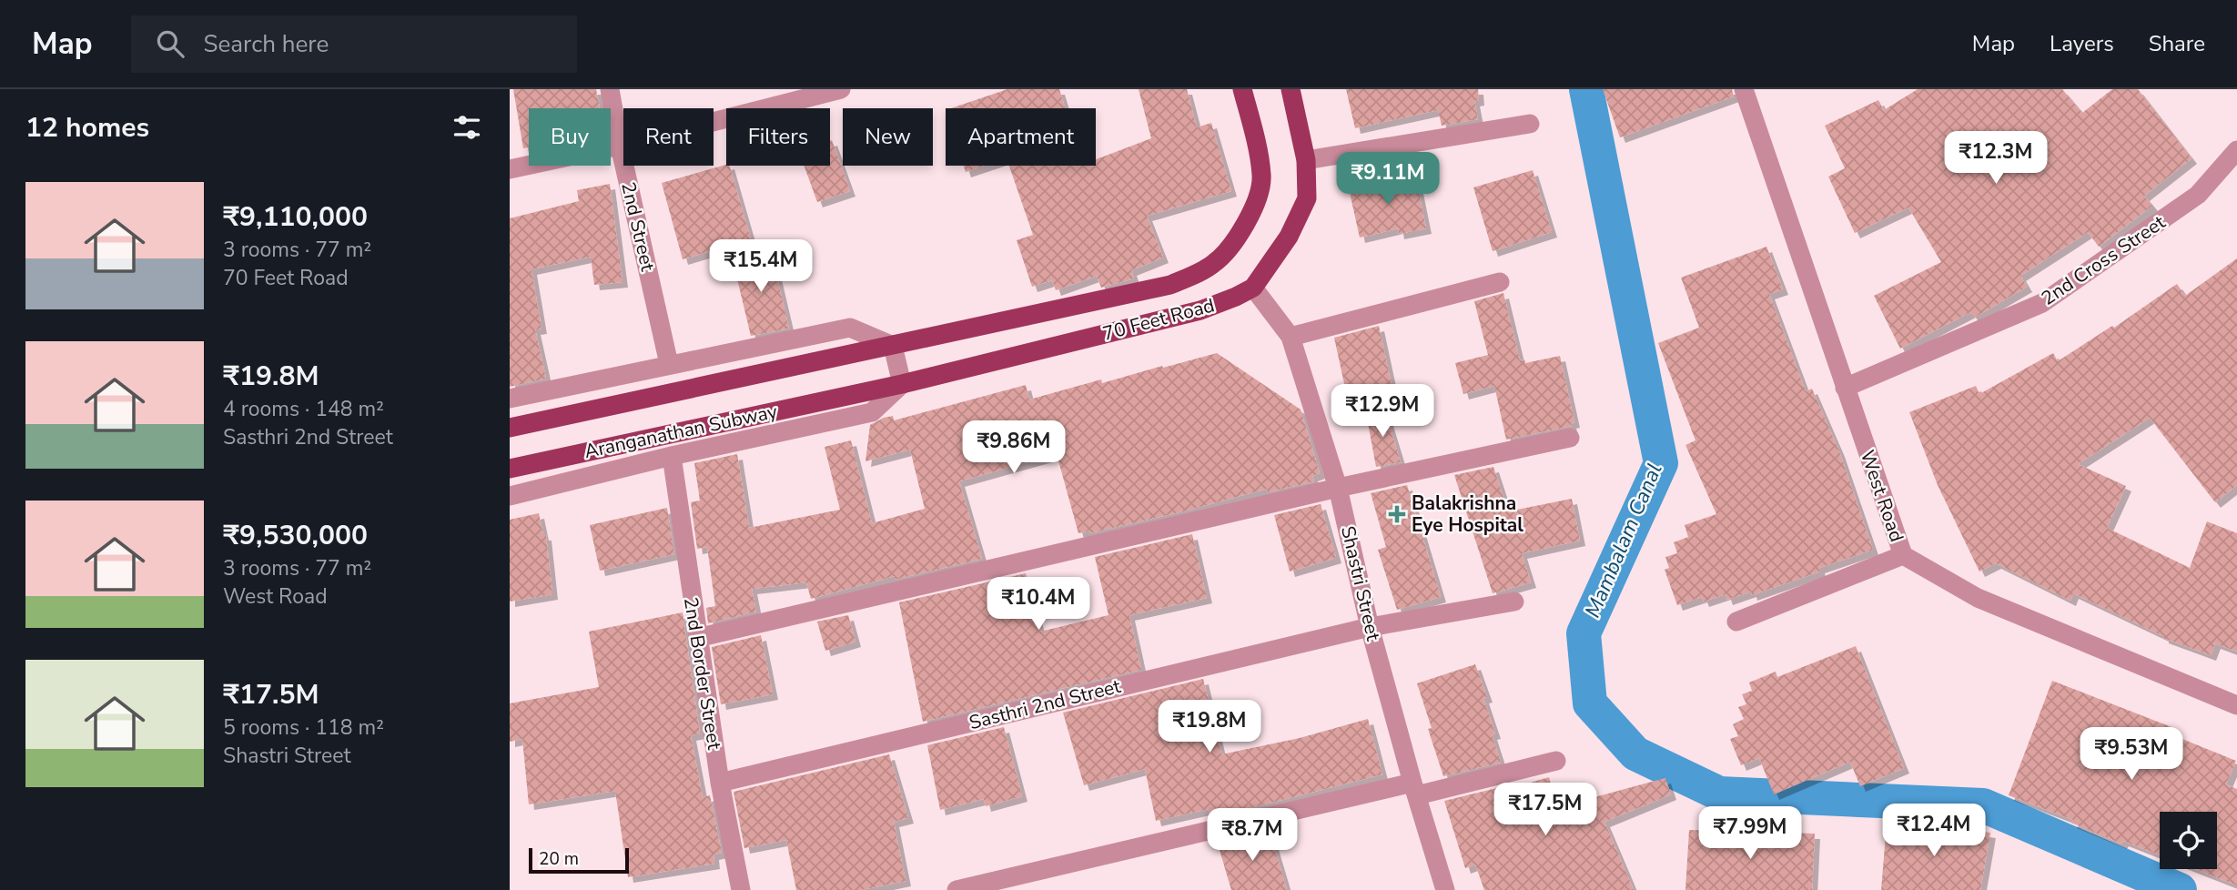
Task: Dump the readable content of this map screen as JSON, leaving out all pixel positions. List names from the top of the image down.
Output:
{
  "streets": {
    "main road": ["70 Feet Road", "Aranganathan Subway"],
    "street": [
      "2nd Street",
      "2nd Cross Street",
      "West Road",
      "Shastri Street",
      "2nd Border Street",
      "Sasthri 2nd Street"
    ]
  },
  "crossings": [
    ["2nd Cross Street", "West Road"],
    ["70 Feet Road", "Aranganathan Subway"],
    ["70 Feet Road", "Shastri Street"],
    ["Shastri Street", "Sasthri 2nd Street"],
    ["2nd Border Street", "Sasthri 2nd Street"]
  ],
  "water": ["Mambalam Canal"],
  "places": {
    "health": ["Balakrishna Eye Hospital"]
  },
  "scale_bar": "20 m",
  "page": {
    "header": "Map",
    "search": "Search here",
    "nav": ["Map", "Layers", "Share"],
    "heading": "12 homes",
    "chip": [
      "Buy",
      "Rent",
      "Filters",
      "New",
      "Apartment"
    ],
    "price": [
      "₹12.3M",
      "₹9.11M",
      "₹15.4M",
      "₹12.9M",
      "₹9.86M",
      "₹10.4M",
      "₹19.8M",
      "₹9.53M",
      "₹17.5M",
      "₹12.4M",
      "₹7.99M",
      "₹8.7M"
    ],
    "list": [
      {
        "name": "₹9,110,000",
        "note": "3 rooms · 77 m² · 70 Feet Road"
      },
      {
        "name": "₹19.8M",
        "note": "4 rooms · 148 m² · Sasthri 2nd Street"
      },
      {
        "name": "₹9,530,000",
        "note": "3 rooms · 77 m² · West Road"
      },
      {
        "name": "₹17.5M",
        "note": "5 rooms · 118 m² · Shastri Street"
      }
    ],
    "scale": "20 m"
  }
}
